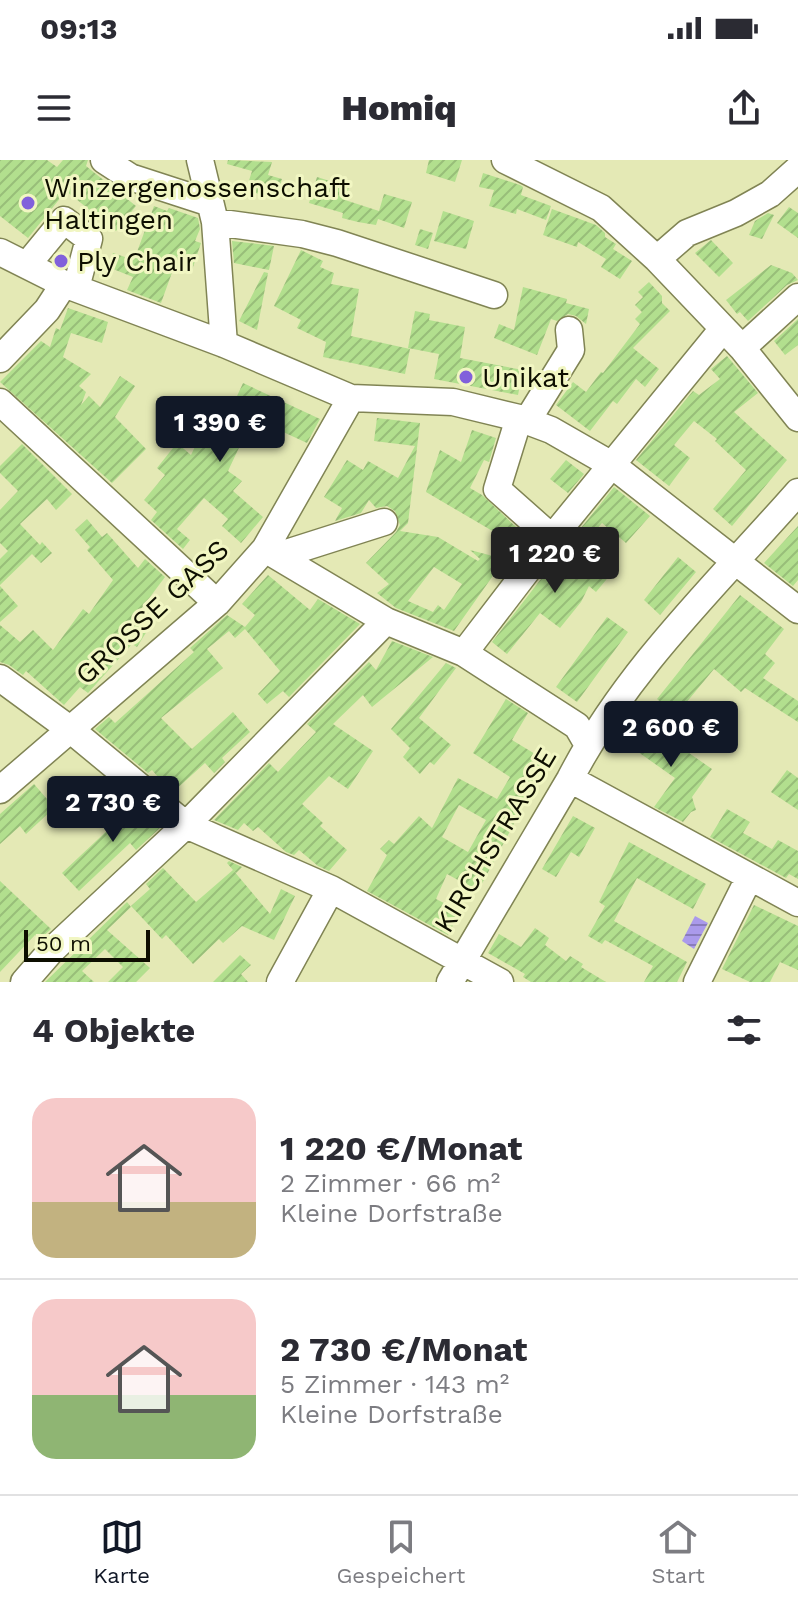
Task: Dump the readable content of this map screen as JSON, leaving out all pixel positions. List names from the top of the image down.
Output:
{
  "streets": {
    "street": ["GROSSE GASS", "KIRCHSTRASSE"]
  },
  "places": ["Winzergenossenschaft Haltingen", "Ply Chair", "Unikat"],
  "scale_bar": "50 m",
  "page": {
    "status": "09:13",
    "header": "Homiq",
    "price": [
      "1 390 €",
      "1 220 €",
      "2 600 €",
      "2 730 €"
    ],
    "scale": "50 m",
    "heading": "4 Objekte",
    "list": [
      {
        "name": "1 220 €/Monat",
        "note": "2 Zimmer · 66 m² · Kleine Dorfstraße"
      },
      {
        "name": "2 730 €/Monat",
        "note": "5 Zimmer · 143 m² · Kleine Dorfstraße"
      }
    ],
    "tabs": ["Karte", "Gespeichert", "Start"]
  }
}
